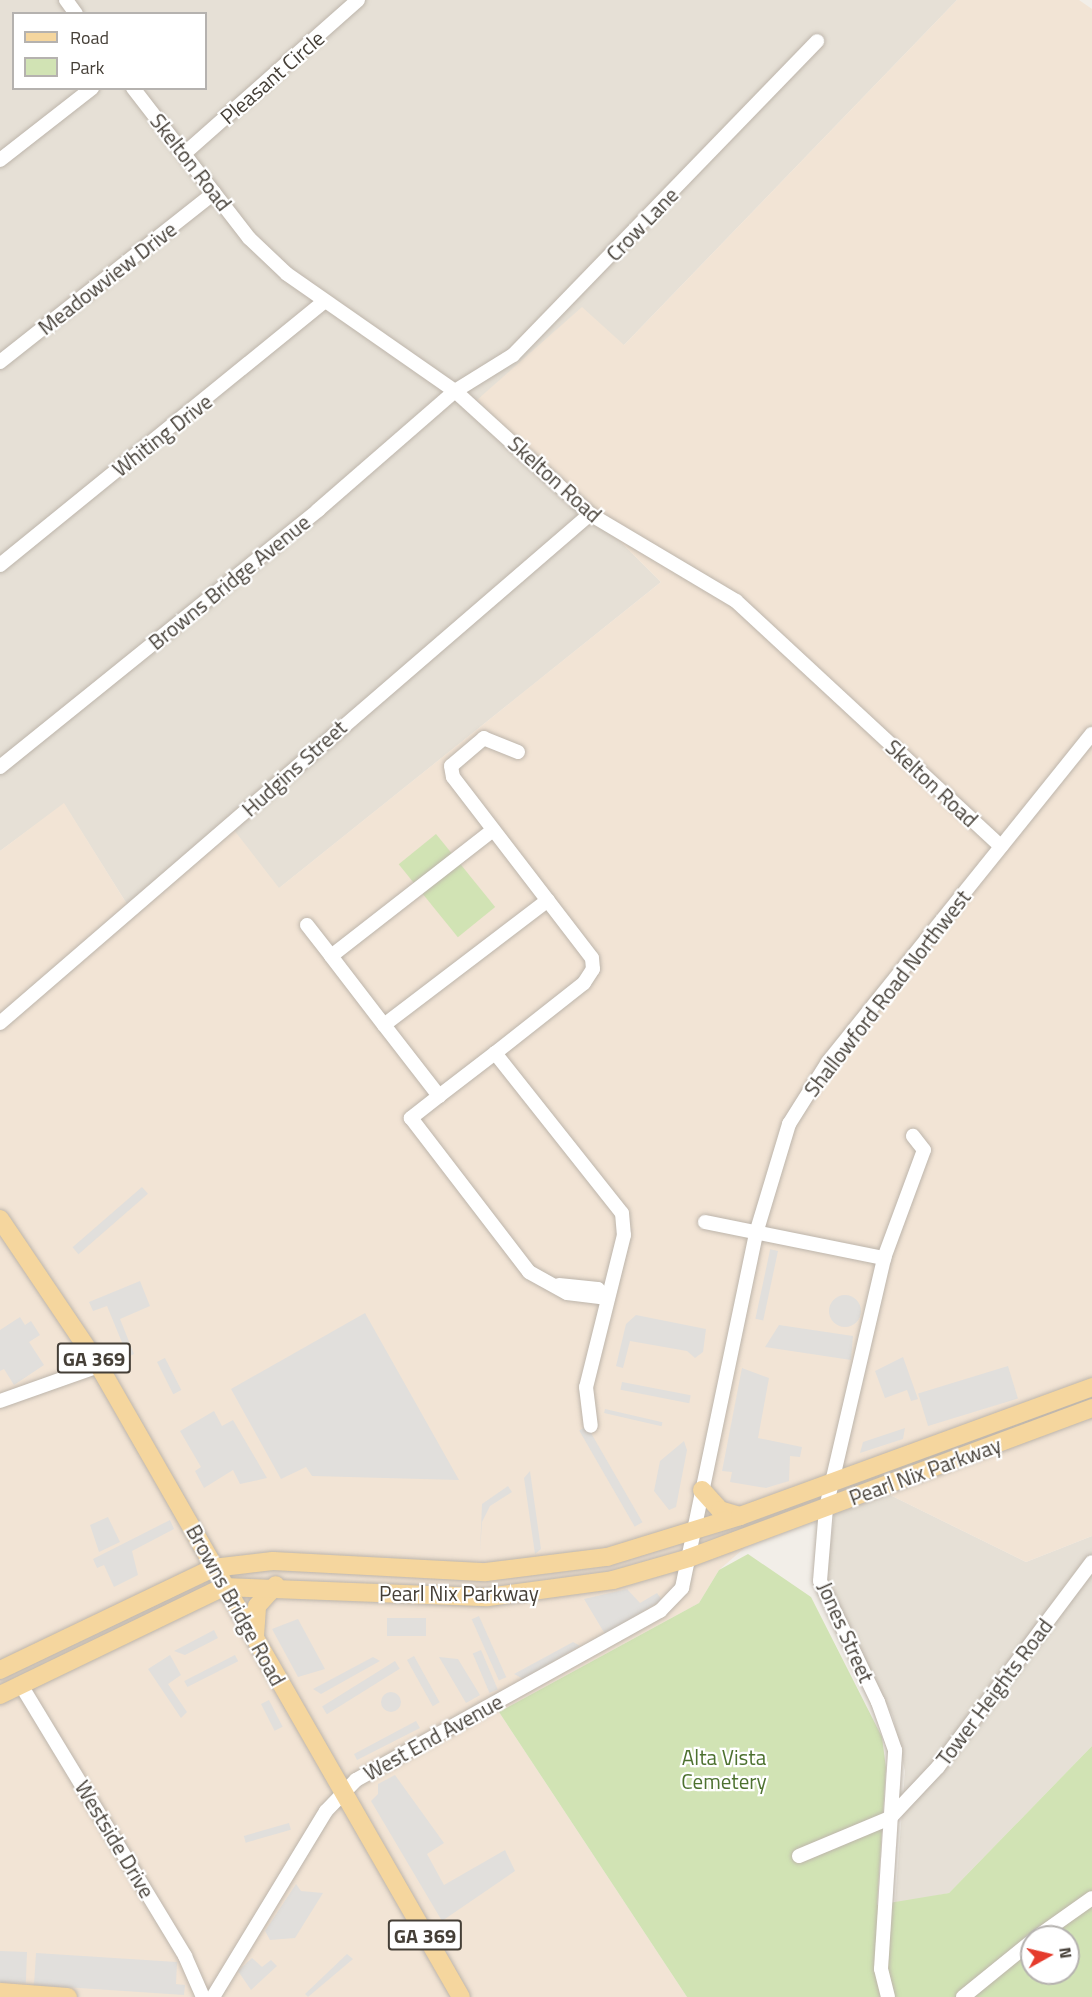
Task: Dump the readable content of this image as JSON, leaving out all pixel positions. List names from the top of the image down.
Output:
{
  "streets": {
    "main road": ["GA 369", "Pearl Nix Parkway", "Browns Bridge Road"],
    "street": [
      "Pleasant Circle",
      "Skelton Road",
      "Crow Lane",
      "Meadowview Drive",
      "Whiting Drive",
      "Browns Bridge Avenue",
      "Hudgins Street",
      "Shallowford Road Northwest",
      "Jones Street",
      "Tower Heights Road",
      "West End Avenue",
      "Westside Drive"
    ]
  },
  "crossings": [
    ["Pleasant Circle", "Skelton Road"],
    ["Skelton Road", "Crow Lane"],
    ["Skelton Road", "Meadowview Drive"],
    ["Skelton Road", "Whiting Drive"],
    ["Skelton Road", "Browns Bridge Avenue"],
    ["Skelton Road", "Hudgins Street"],
    ["Skelton Road", "Shallowford Road Northwest"],
    ["Crow Lane", "Browns Bridge Avenue"],
    ["Shallowford Road Northwest", "Pearl Nix Parkway"],
    ["Shallowford Road Northwest", "West End Avenue"],
    ["Pearl Nix Parkway", "Browns Bridge Road"],
    ["Pearl Nix Parkway", "Jones Street"],
    ["Pearl Nix Parkway", "West End Avenue"],
    ["Pearl Nix Parkway", "Westside Drive"],
    ["Browns Bridge Road", "West End Avenue"],
    ["Jones Street", "Tower Heights Road"]
  ],
  "parks": ["Alta Vista Cemetery"],
  "legend": ["Road", "Park"],
  "north": "right"
}
